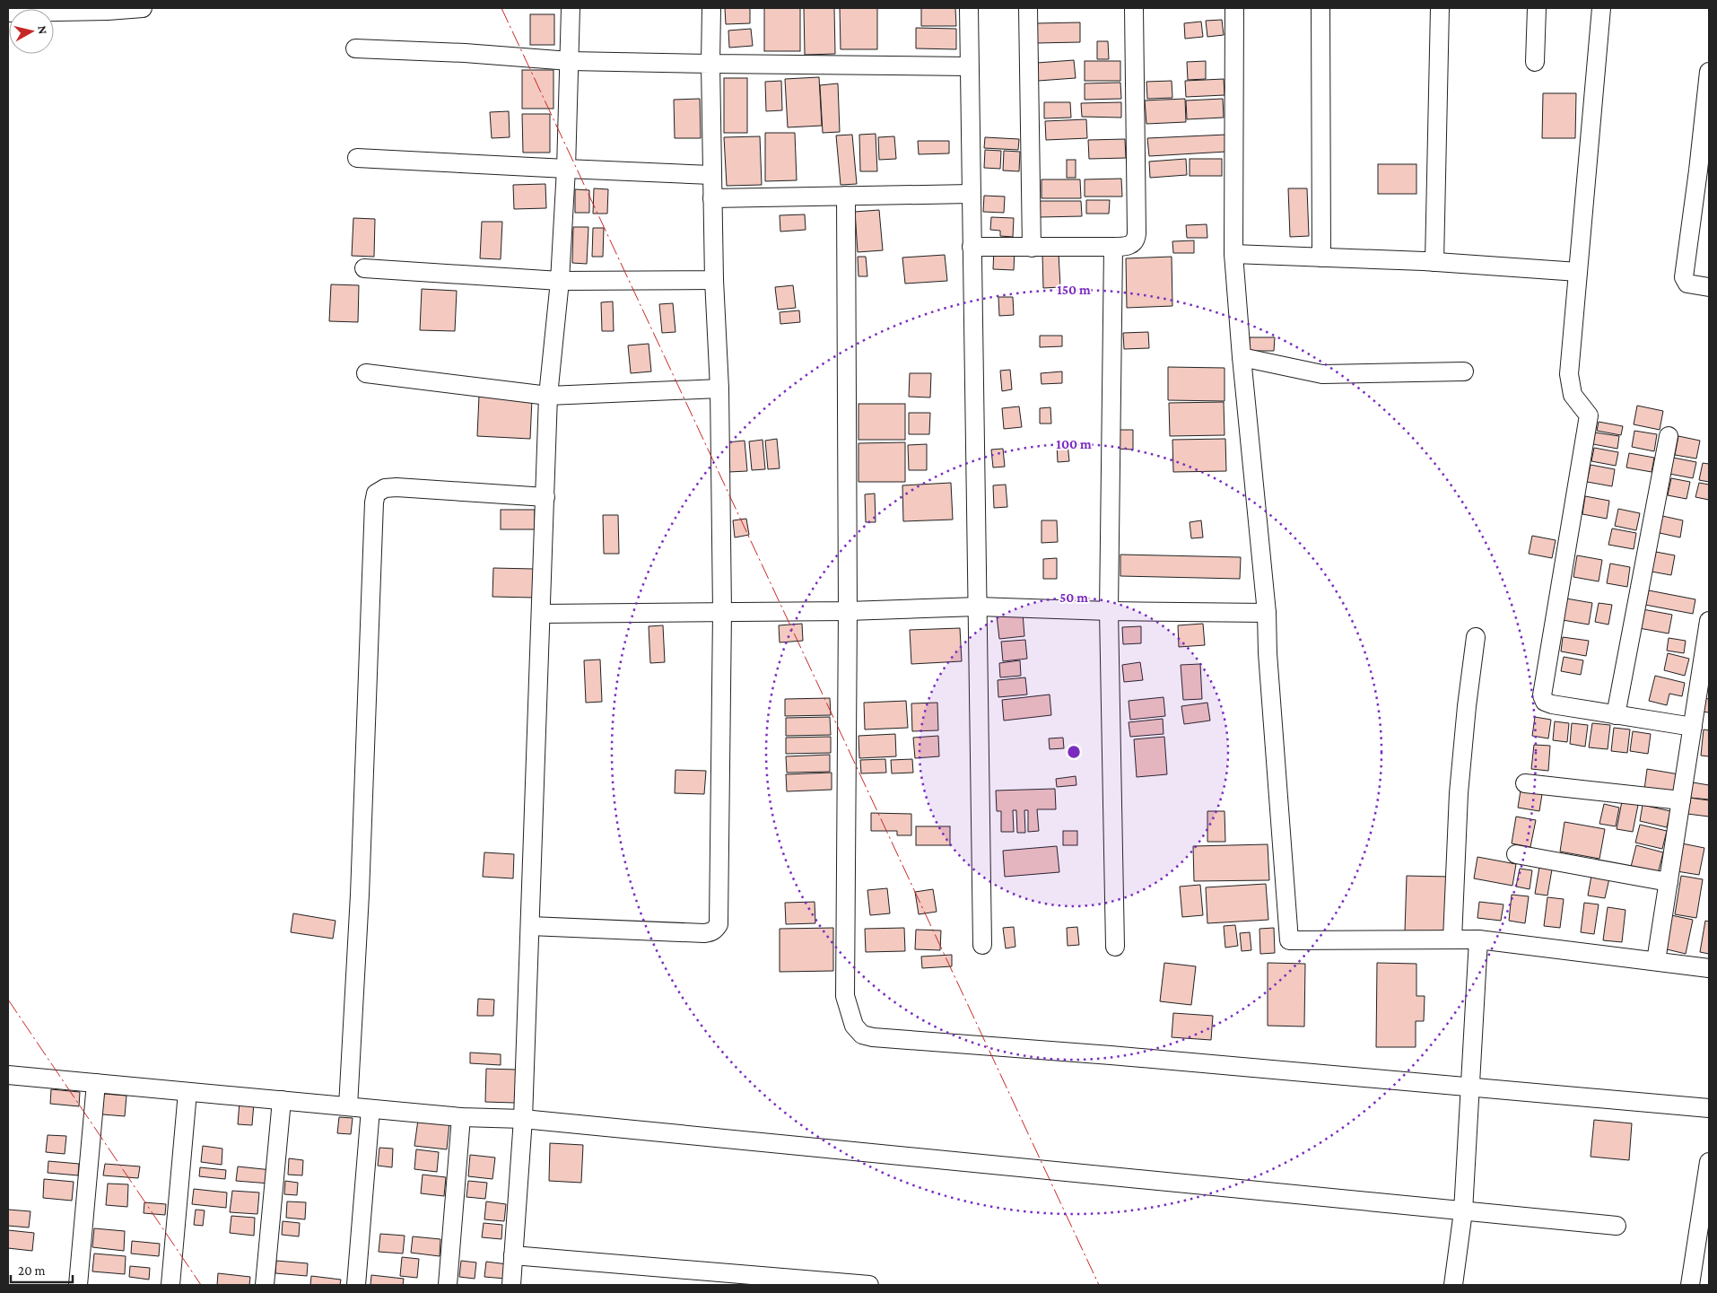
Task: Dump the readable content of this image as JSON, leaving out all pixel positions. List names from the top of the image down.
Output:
{
  "scale_bar": "20 m",
  "north": "right",
  "rings": ["150 m", "100 m", "50 m"]
}
